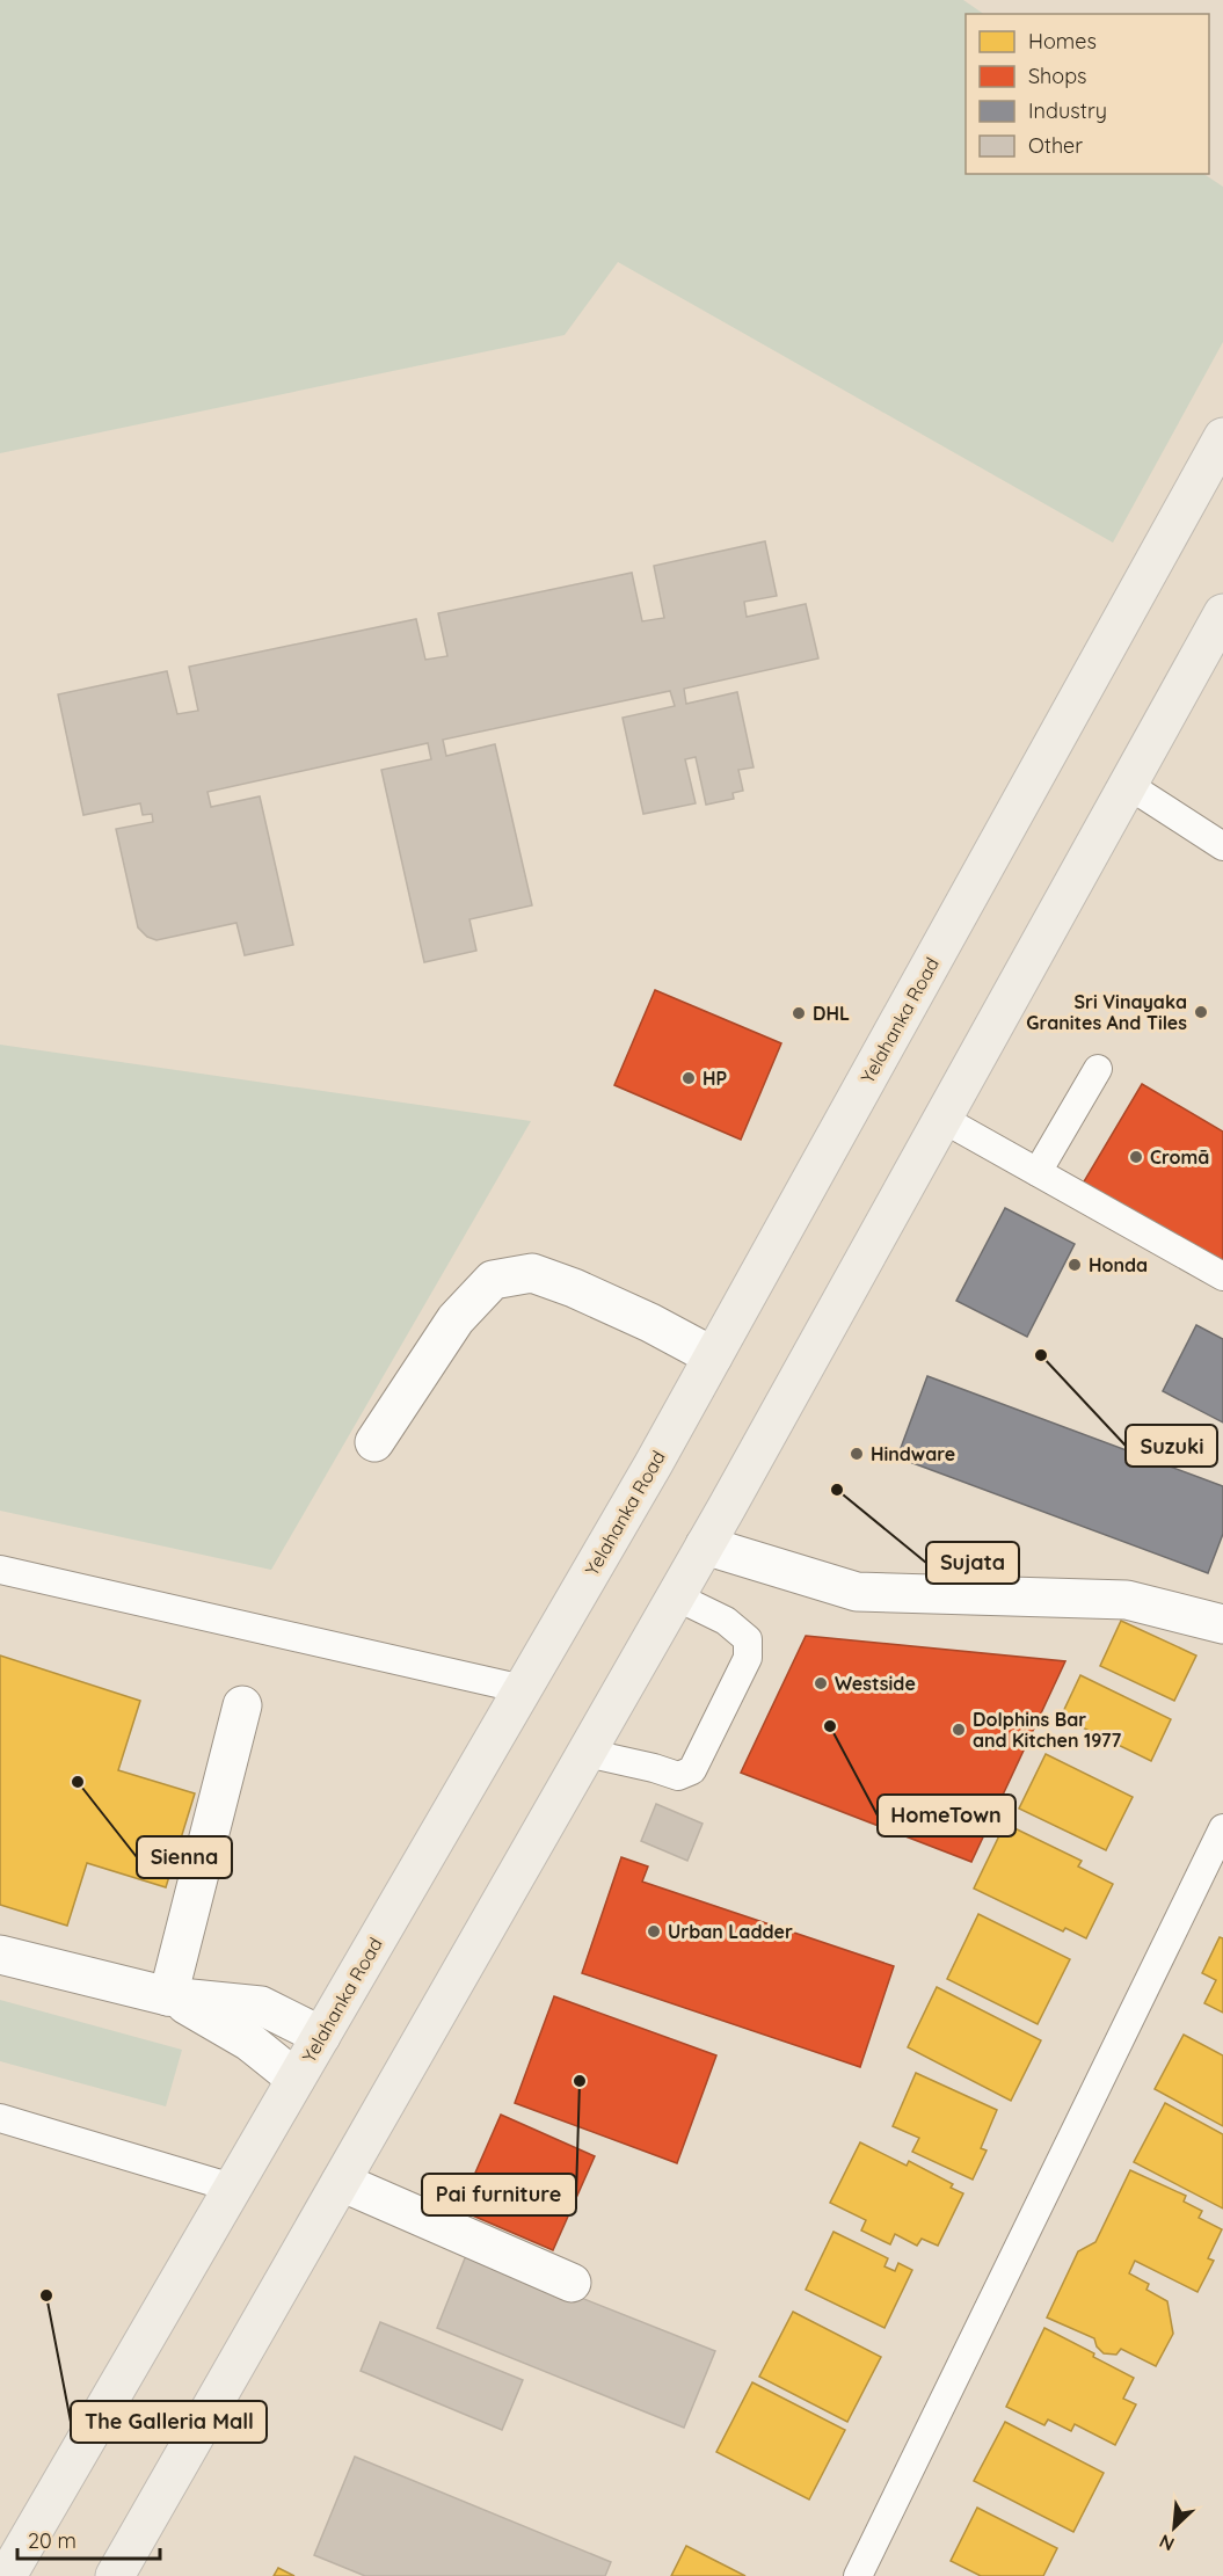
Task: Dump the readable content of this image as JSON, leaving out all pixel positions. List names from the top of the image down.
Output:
{
  "streets": {
    "main road": ["Yelahanka Road"]
  },
  "places": [
    "Sri Vinayaka Granites And Tiles",
    "DHL",
    "HP",
    "Cromā",
    "Honda",
    "Suzuki",
    "Hindware",
    "Sujata",
    "Westside",
    "HomeTown",
    "Dolphins Bar and Kitchen 1977",
    "Sienna",
    "Urban Ladder",
    "Pai furniture",
    "The Galleria Mall"
  ],
  "legend": [
    "Homes",
    "Shops",
    "Industry",
    "Other"
  ],
  "scale_bar": "20 m",
  "north": "bottom left"
}
